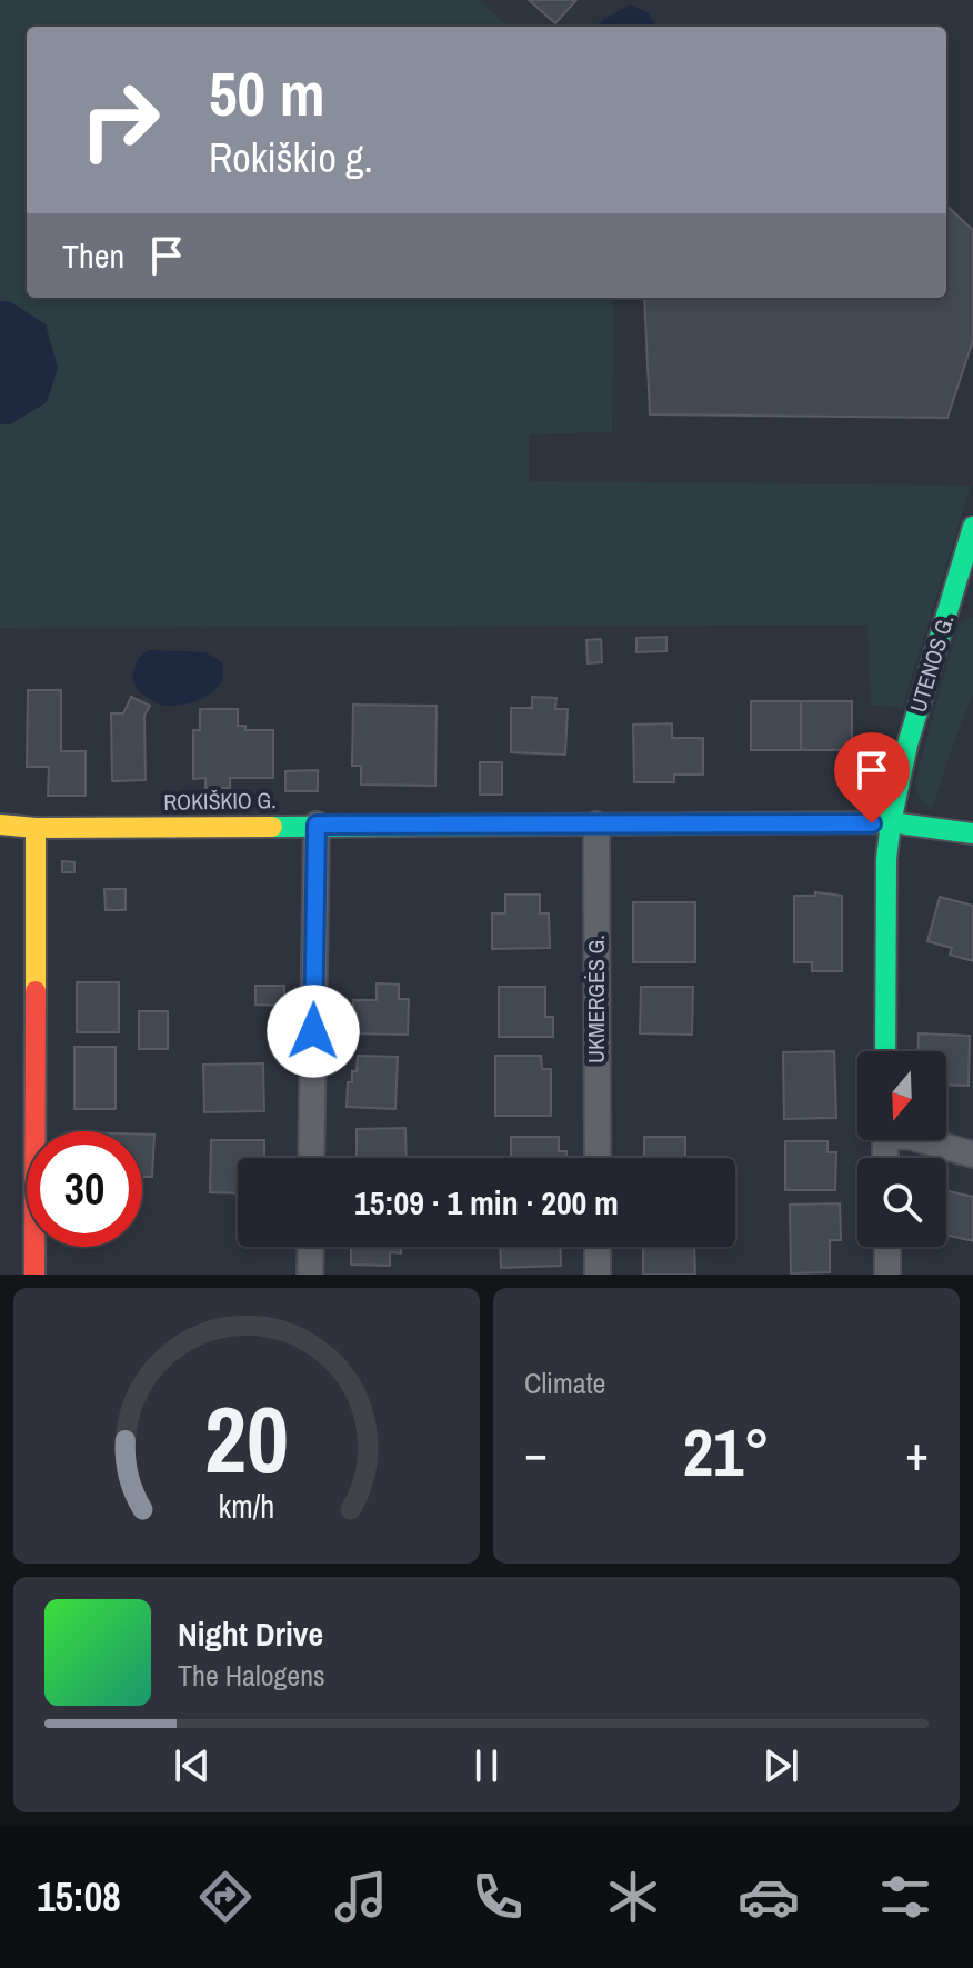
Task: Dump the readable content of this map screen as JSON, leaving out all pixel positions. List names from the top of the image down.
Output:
{
  "streets": {
    "street": ["UTENOS G.", "ROKIŠKIO G.", "UKMERGĖS G."]
  },
  "crossings": [
    ["UTENOS G.", "ROKIŠKIO G."],
    ["ROKIŠKIO G.", "UKMERGĖS G."]
  ],
  "north": "bottom",
  "page": {
    "turn": ["50 m", "Rokiškio g."],
    "then": "Then",
    "limit": "30",
    "trip": "15:09 · 1 min · 200 m",
    "tile": "Climate",
    "heat": ["−", "21°", "+"],
    "song": ["Night Drive", "The Halogens"],
    "tabs": "15:08",
    "gauge": ["20", "km/h"]
  }
}
